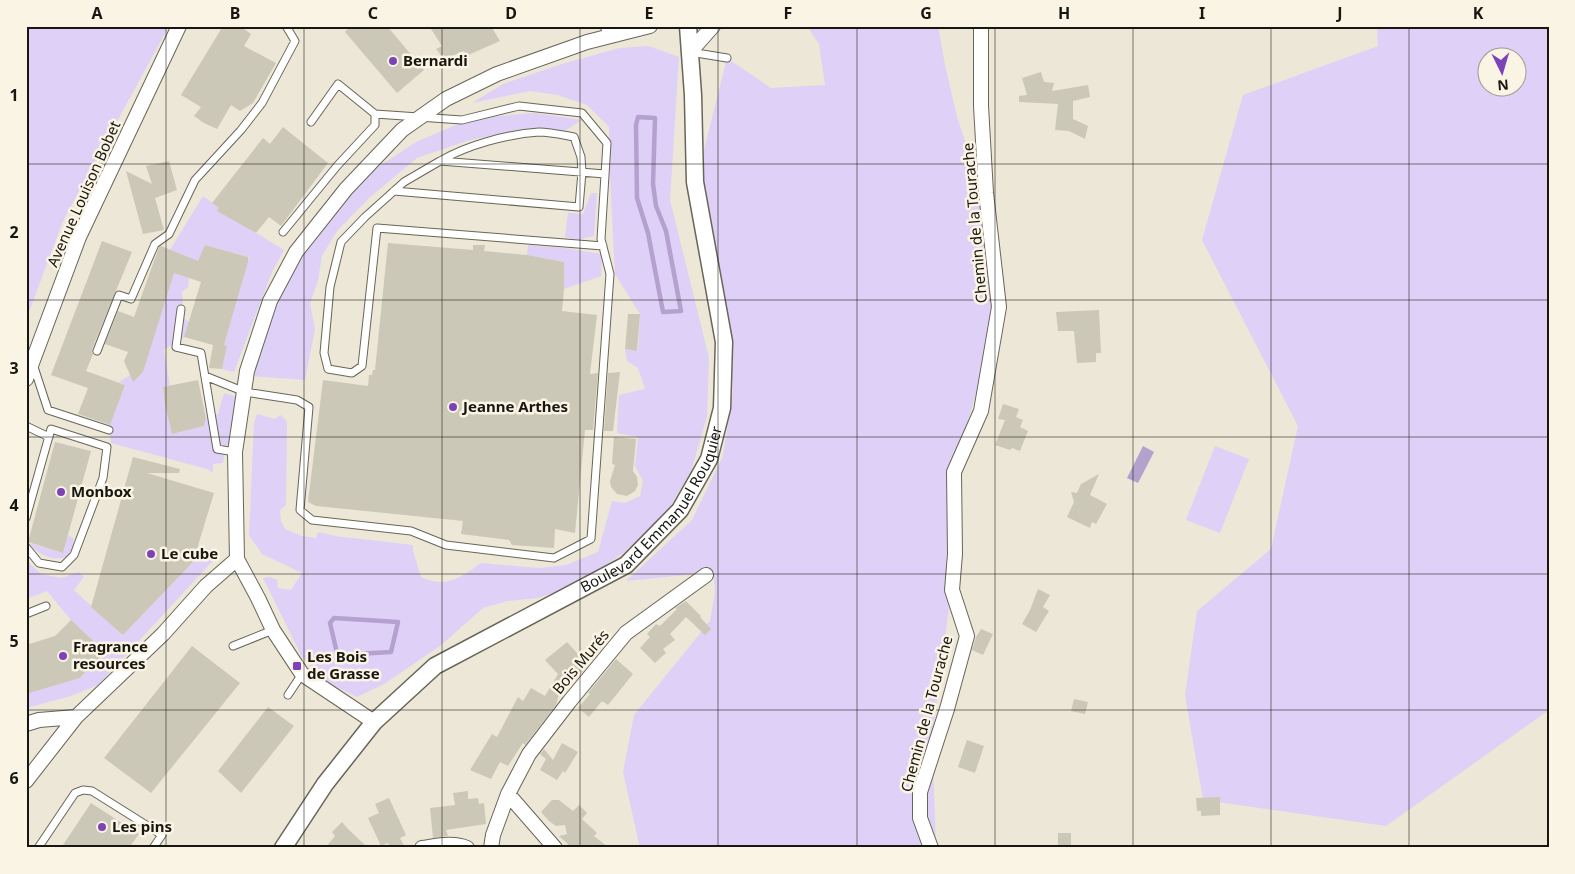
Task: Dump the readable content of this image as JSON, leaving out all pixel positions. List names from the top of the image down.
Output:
{
  "streets": {
    "street": [
      "Avenue Louison Bobet",
      "Chemin de la Tourache",
      "Boulevard Emmanuel Rouquier",
      "Bois Murés"
    ]
  },
  "places": {
    "other": [
      "Bernardi",
      "Jeanne Arthes",
      "Monbox",
      "Le cube",
      "Fragrance resources",
      "Les pins"
    ],
    "transit": ["Les Bois de Grasse"]
  },
  "north": "bottom",
  "grid": {
    "columns": [
      "A",
      "B",
      "C",
      "D",
      "E",
      "F",
      "G",
      "H",
      "I",
      "J",
      "K"
    ],
    "rows": [
      "1",
      "2",
      "3",
      "4",
      "5",
      "6"
    ]
  }
}
